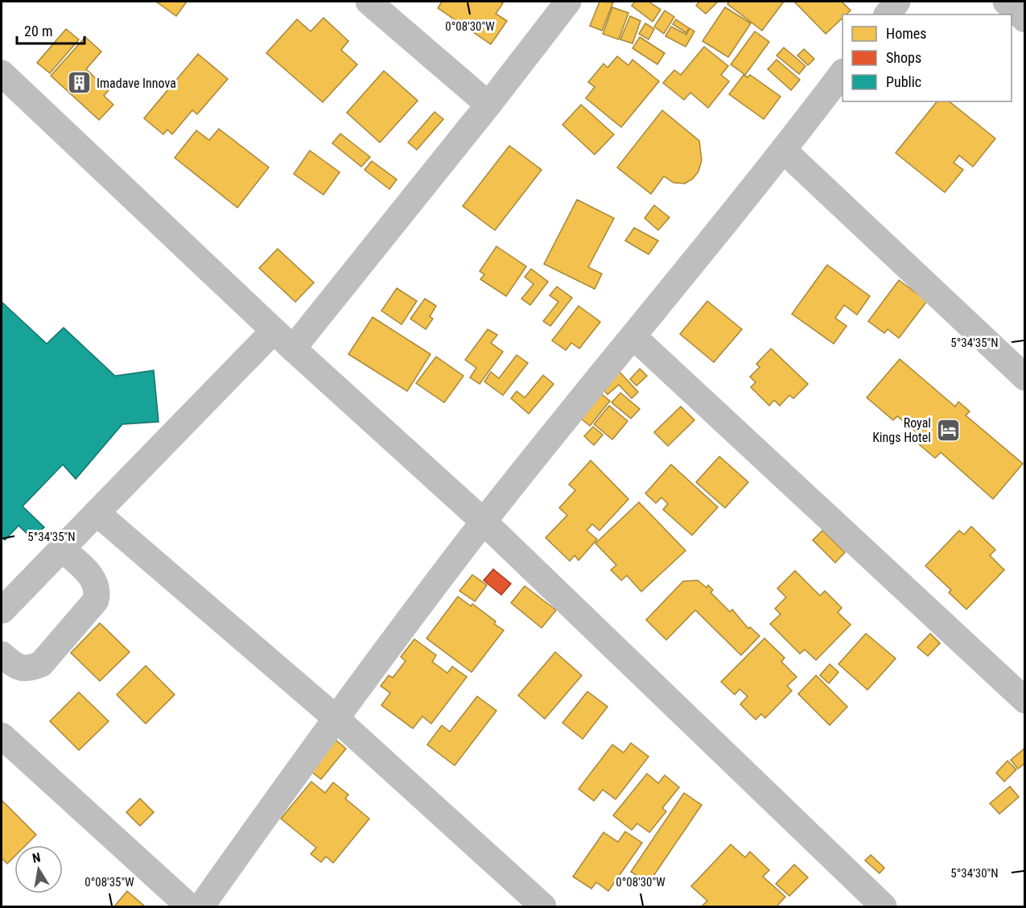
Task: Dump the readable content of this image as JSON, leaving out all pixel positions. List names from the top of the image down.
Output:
{
  "places": {
    "building": ["Imadave Innova"],
    "hotel": ["Royal Kings Hotel"]
  },
  "legend": ["Homes", "Shops", "Public"],
  "scale_bar": "20 m",
  "north": "top",
  "coordinates": [
    "0°08'30\"W",
    "5°34'35\"N",
    "5°34'30\"N",
    "0°08'35\"W"
  ]
}
